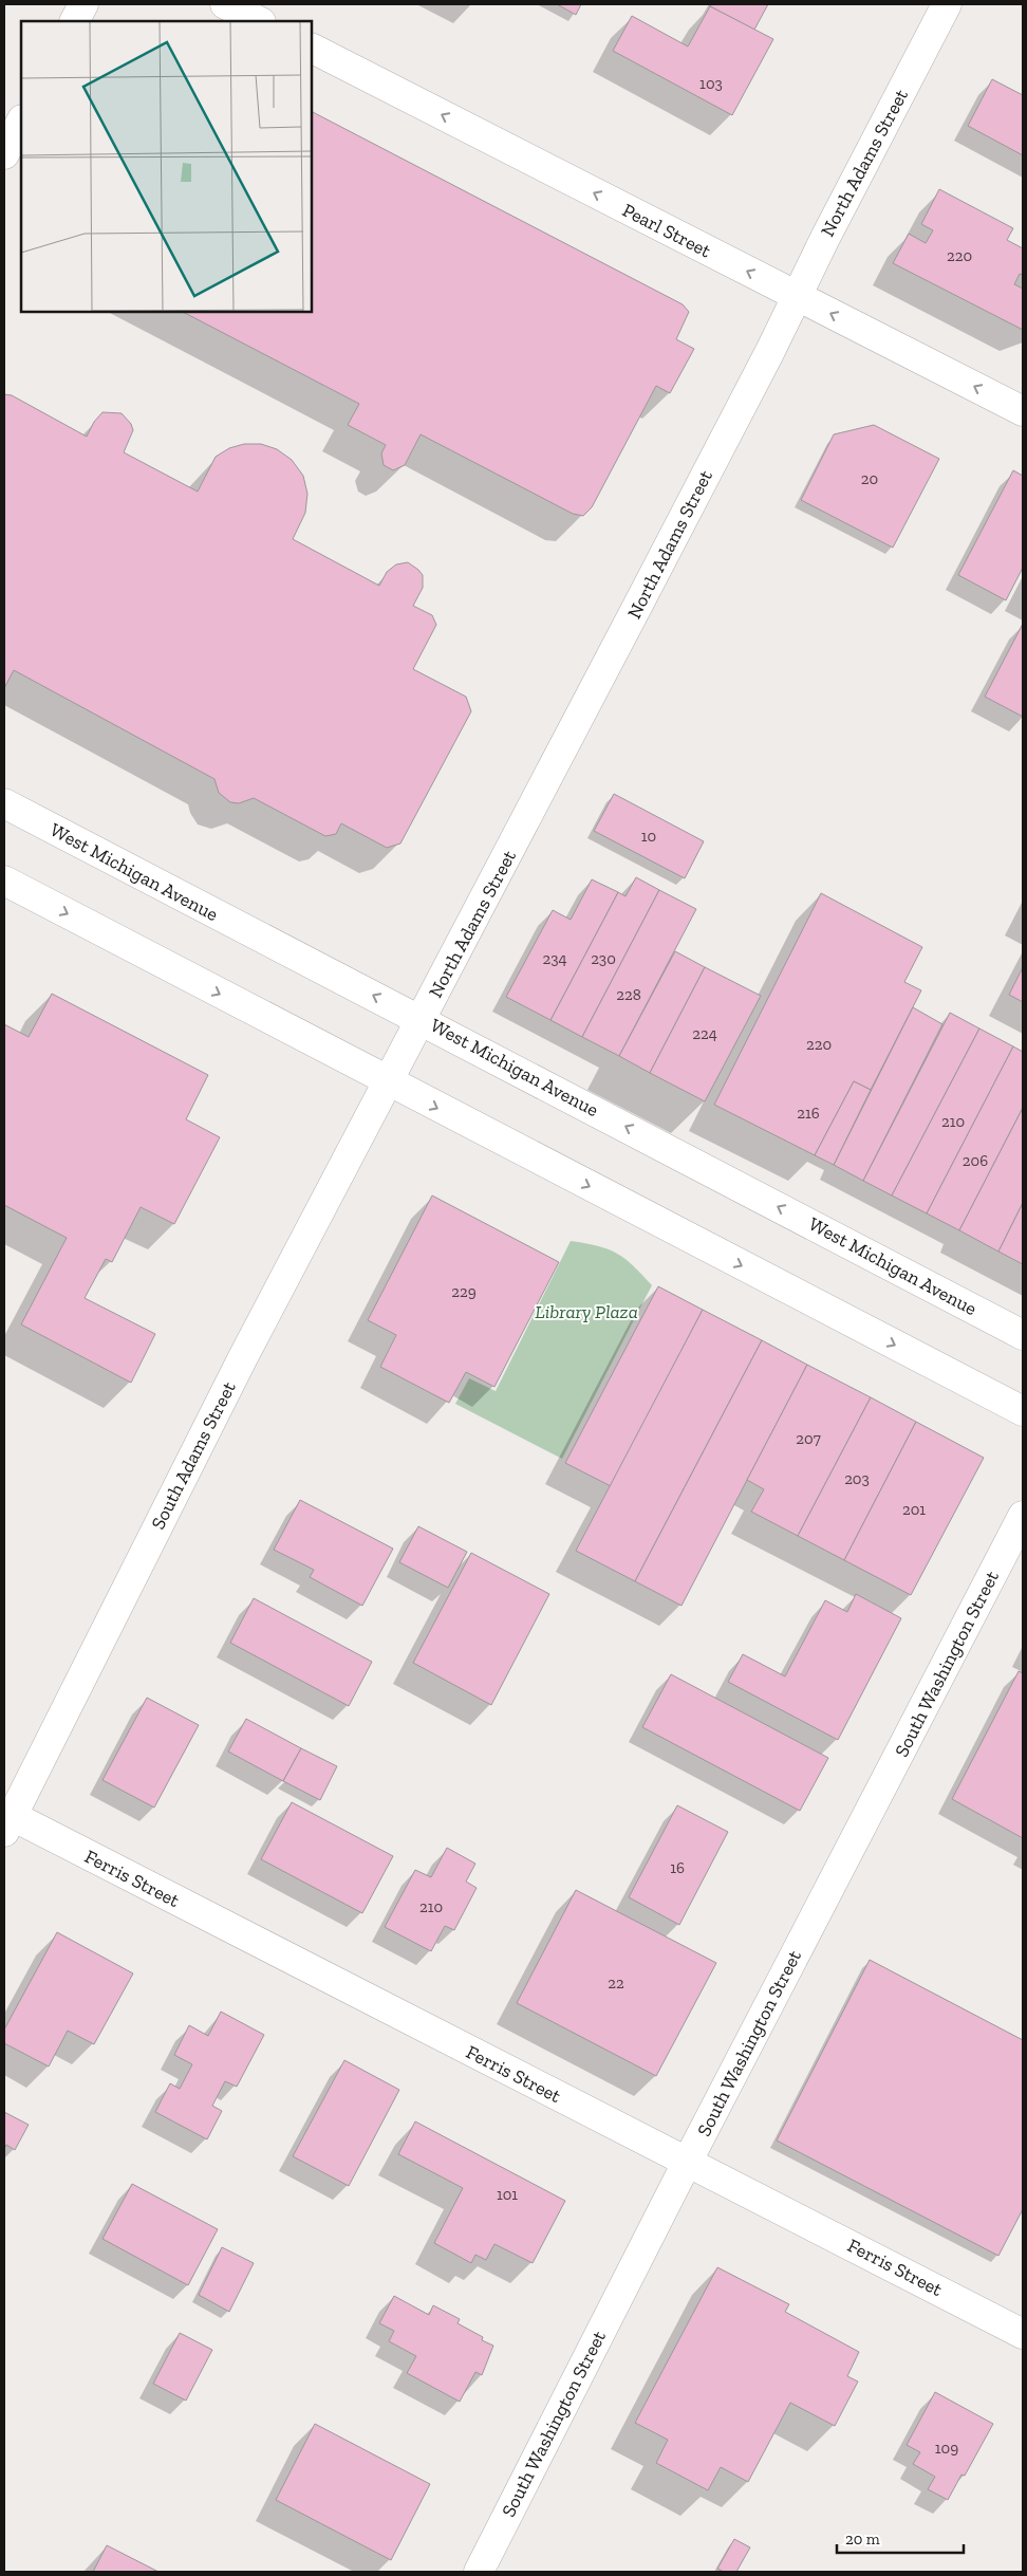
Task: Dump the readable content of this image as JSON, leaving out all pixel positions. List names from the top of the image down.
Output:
{
  "streets": {
    "street": [
      "North Adams Street",
      "Pearl Street",
      "West Michigan Avenue",
      "South Adams Street",
      "South Washington Street",
      "Ferris Street"
    ]
  },
  "crossings": [
    ["North Adams Street", "Pearl Street"],
    ["North Adams Street", "West Michigan Avenue"],
    ["North Adams Street", "South Adams Street"],
    ["South Adams Street", "Ferris Street"],
    ["South Washington Street", "Ferris Street"]
  ],
  "one_way": ["Pearl Street"],
  "parks": ["Library Plaza"],
  "house_numbers": [
    "103",
    "220",
    "20",
    "10",
    "234",
    "230",
    "228",
    "224",
    "220",
    "216",
    "210",
    "206",
    "229",
    "207",
    "203",
    "201",
    "16",
    "210",
    "22",
    "101",
    "109"
  ],
  "scale_bar": "20 m"
}
